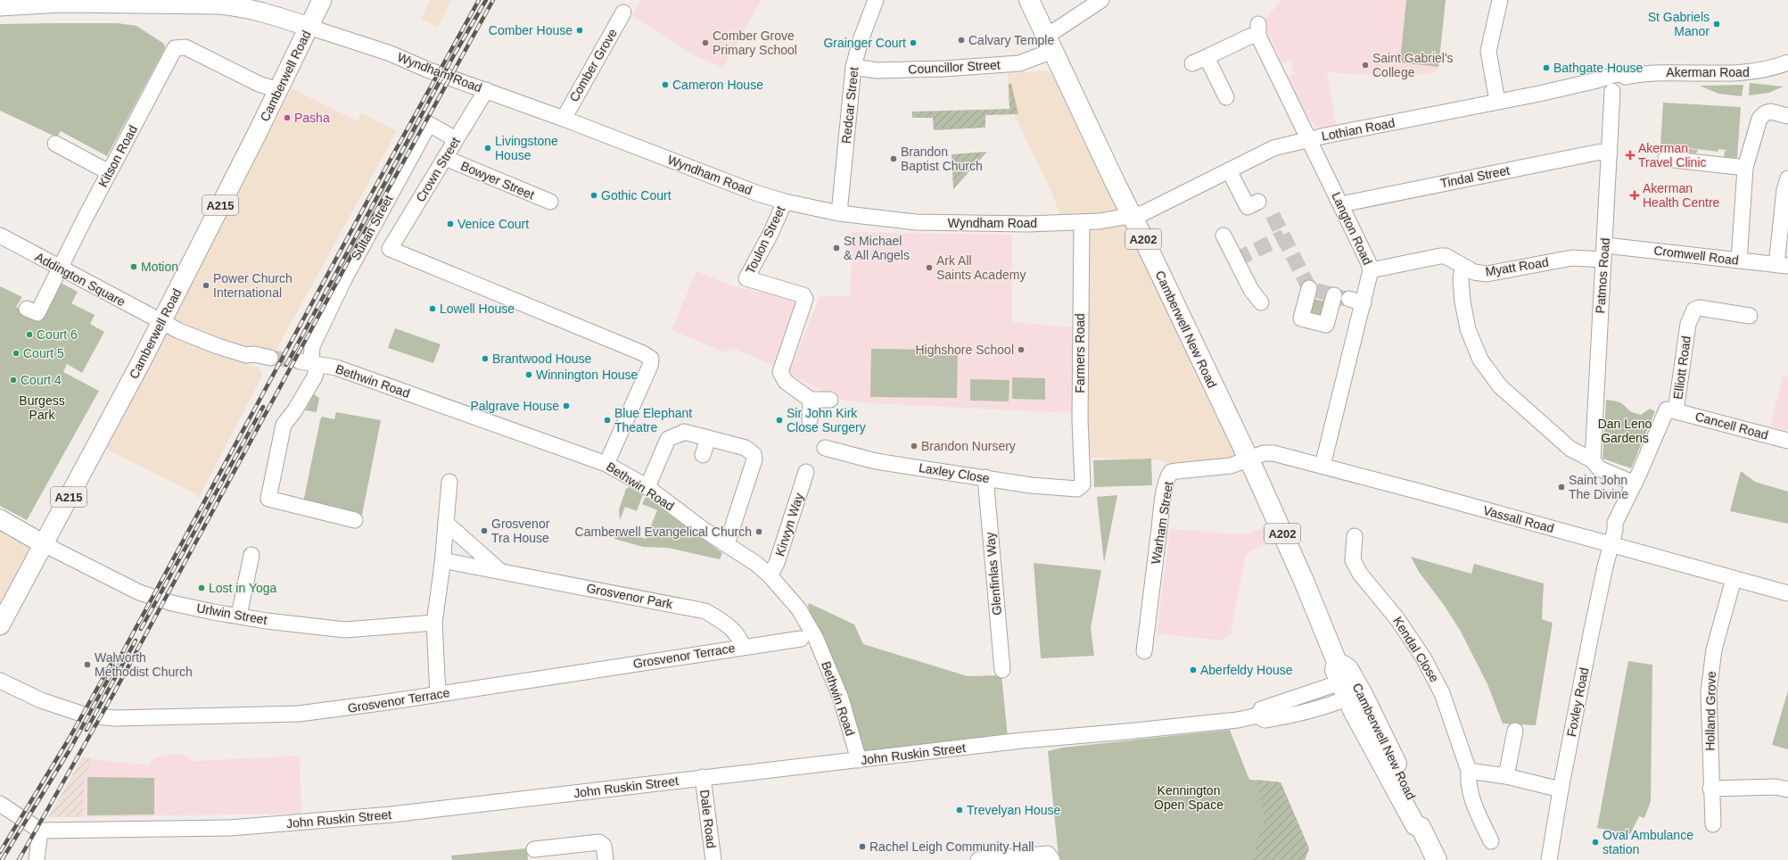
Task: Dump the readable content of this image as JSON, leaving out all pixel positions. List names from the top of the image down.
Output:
{
  "streets": {
    "highway": ["A202", "Camberwell New Road"],
    "main road": ["Camberwell Road", "A215"],
    "street": [
      "Comber Grove",
      "Councillor Street",
      "Wyndham Road",
      "Akerman Road",
      "Redcar Street",
      "Lothian Road",
      "Kitson Road",
      "Crown Street",
      "Tindal Street",
      "Bowyer Street",
      "Sultan Street",
      "Langton Road",
      "Toulon Street",
      "Cromwell Road",
      "Myatt Road",
      "Patmos Road",
      "Addington Square",
      "Farmers Road",
      "Elliott Road",
      "Bethwin Road",
      "Cancell Road",
      "Laxley Close",
      "Vassall Road",
      "Warham Street",
      "Kirwyn Way",
      "Glenfinlas Way",
      "Grosvenor Park",
      "Urlwin Street",
      "Kendal Close",
      "Grosvenor Terrace",
      "Foxley Road",
      "Holland Grove",
      "John Ruskin Street",
      "Dale Road"
    ]
  },
  "crossings": [
    ["Comber Grove", "Wyndham Road"],
    ["Councillor Street", "Redcar Street"],
    ["Councillor Street", "Camberwell New Road"],
    ["Wyndham Road", "Camberwell Road"],
    ["Wyndham Road", "Redcar Street"],
    ["Wyndham Road", "Lothian Road"],
    ["Wyndham Road", "Crown Street"],
    ["Wyndham Road", "Toulon Street"],
    ["Wyndham Road", "Camberwell New Road"],
    ["Wyndham Road", "Farmers Road"],
    ["Akerman Road", "Lothian Road"],
    ["Camberwell Road", "Kitson Road"],
    ["Camberwell Road", "Addington Square"],
    ["Camberwell Road", "Urlwin Street"],
    ["Lothian Road", "Langton Road"],
    ["Lothian Road", "Camberwell New Road"],
    ["Kitson Road", "Addington Square"],
    ["Crown Street", "Bowyer Street"],
    ["Crown Street", "Sultan Street"],
    ["Tindal Street", "Langton Road"],
    ["Tindal Street", "Patmos Road"],
    ["Sultan Street", "Bethwin Road"],
    ["Langton Road", "Myatt Road"],
    ["Langton Road", "Vassall Road"],
    ["Cromwell Road", "Myatt Road"],
    ["Cromwell Road", "Patmos Road"],
    ["Myatt Road", "Patmos Road"],
    ["Camberwell New Road", "Vassall Road"],
    ["Camberwell New Road", "Warham Street"],
    ["Camberwell New Road", "John Ruskin Street"],
    ["Farmers Road", "Laxley Close"],
    ["Elliott Road", "Cancell Road"],
    ["Elliott Road", "Vassall Road"],
    ["Elliott Road", "Foxley Road"],
    ["Bethwin Road", "Kirwyn Way"],
    ["Bethwin Road", "John Ruskin Street"],
    ["Laxley Close", "Glenfinlas Way"],
    ["Vassall Road", "Warham Street"],
    ["Vassall Road", "Foxley Road"],
    ["Vassall Road", "Holland Grove"],
    ["Grosvenor Park", "Grosvenor Terrace"],
    ["John Ruskin Street", "Dale Road"]
  ],
  "parks": ["Burgess Park", "Dan Leno Gardens", "Kennington Open Space"],
  "places": {
    "other": [
      "St Gabriels Manor",
      "Comber House",
      "Calvary Temple",
      "Comber Grove Primary School",
      "Grainger Court",
      "Saint Gabriel's College",
      "Bathgate House",
      "Cameron House",
      "Pasha",
      "Livingstone House",
      "Brandon Baptist Church",
      "Gothic Court",
      "Venice Court",
      "St Michael & All Angels",
      "Motion",
      "Ark All Saints Academy",
      "Power Church International",
      "Lowell House",
      "Court 6",
      "Highshore School",
      "Court 5",
      "Brantwood House",
      "Winnington House",
      "Court 4",
      "Palgrave House",
      "Blue Elephant Theatre",
      "Sir John Kirk Close Surgery",
      "Brandon Nursery",
      "Saint John The Divine",
      "Grosvenor Tra House",
      "Camberwell Evangelical Church",
      "Lost in Yoga",
      "Walworth Methodist Church",
      "Aberfeldy House",
      "Trevelyan House",
      "Oval Ambulance station",
      "Rachel Leigh Community Hall"
    ],
    "health": ["Akerman Travel Clinic", "Akerman Health Centre"]
  }
}
